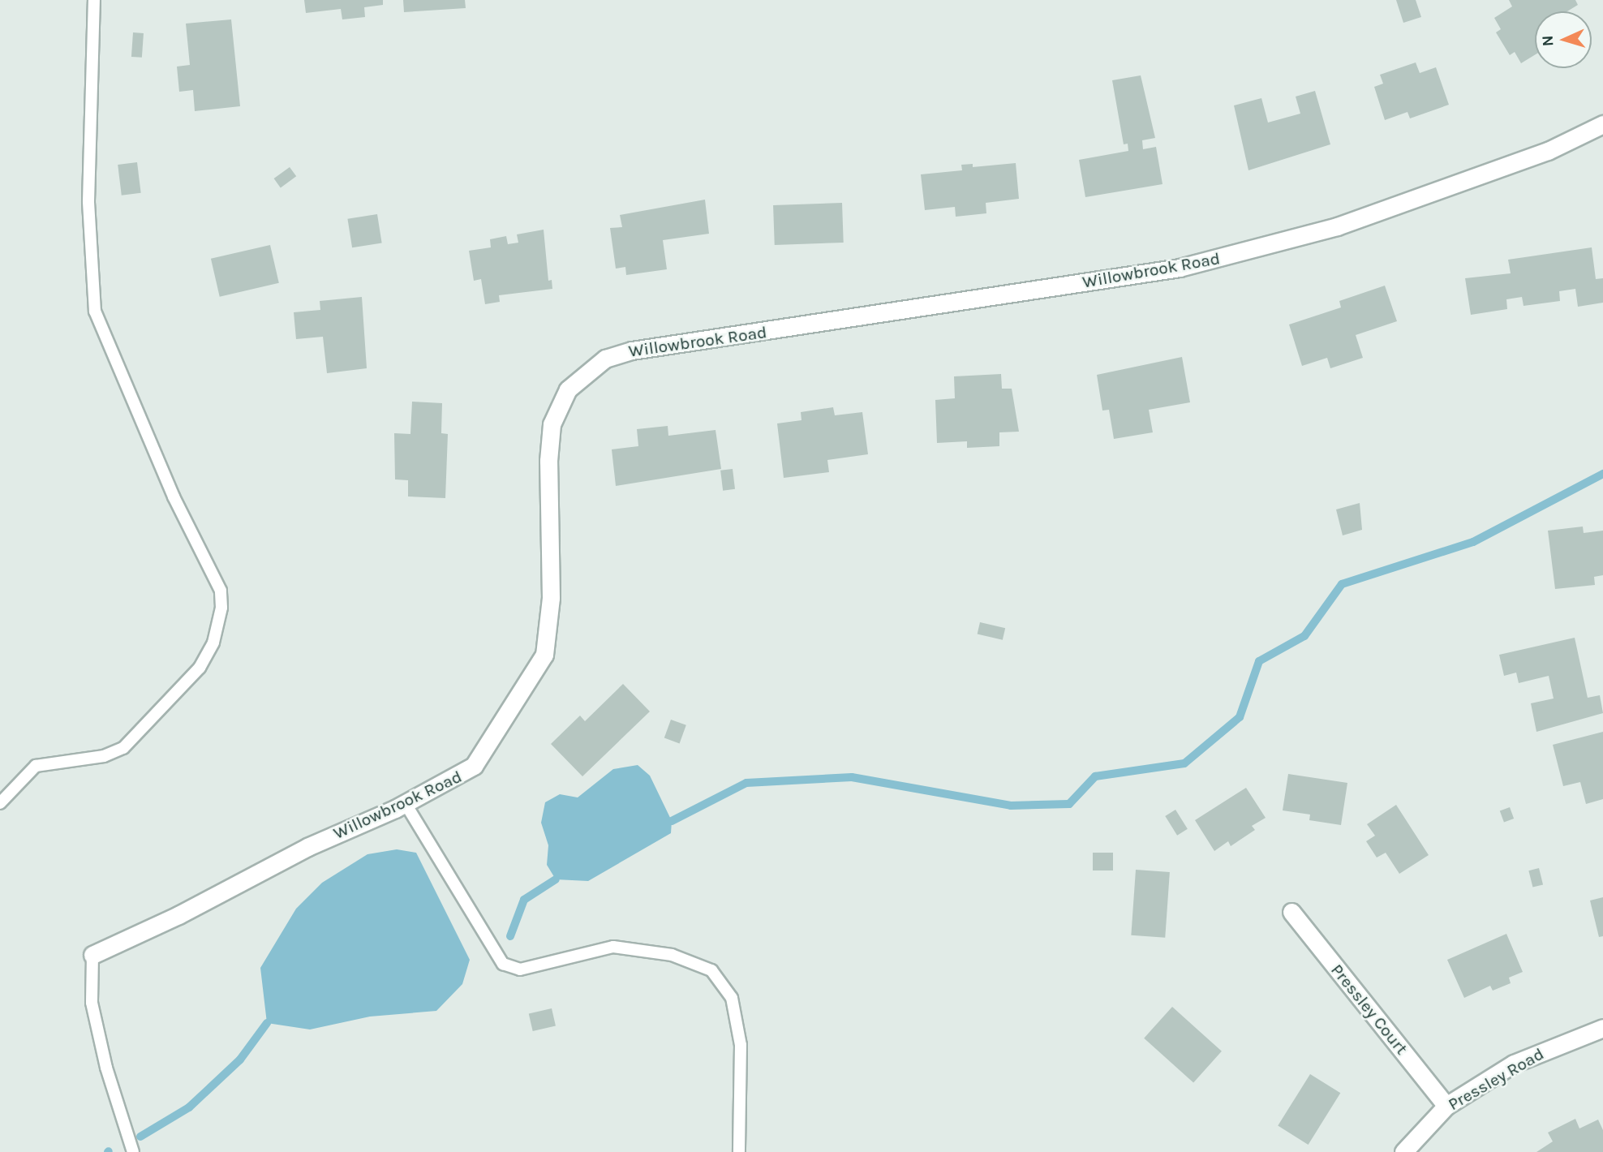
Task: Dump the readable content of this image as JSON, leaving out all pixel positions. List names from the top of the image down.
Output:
{
  "streets": {
    "street": ["Willowbrook Road", "Pressley Court", "Pressley Road"]
  },
  "crossings": [
    ["Pressley Court", "Pressley Road"]
  ],
  "north": "left"
}
